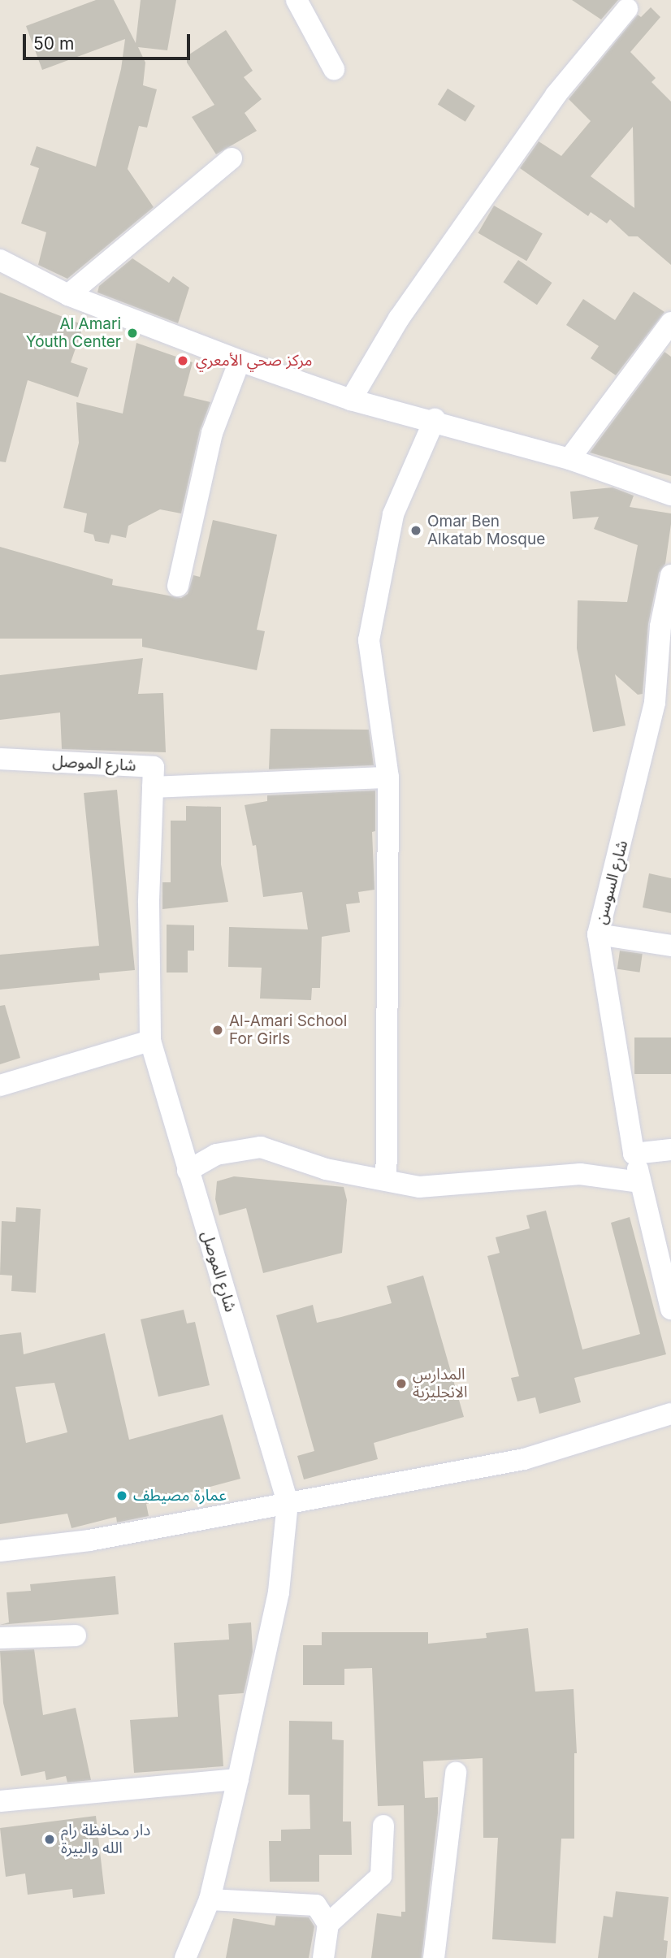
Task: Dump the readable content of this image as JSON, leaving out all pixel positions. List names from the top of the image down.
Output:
{
  "streets": {
    "street": ["شارع الموصل", "شارع السوسن"]
  },
  "places": [
    "Al Amari Youth Center",
    "مركز صحي الأمعري",
    "Omar Ben Alkatab Mosque",
    "Al-Amari School For Girls",
    "المدارس الانجليزية",
    "عمارة مصيطف",
    "دار محافظة رام الله والبيرة"
  ],
  "scale_bar": "50 m"
}
